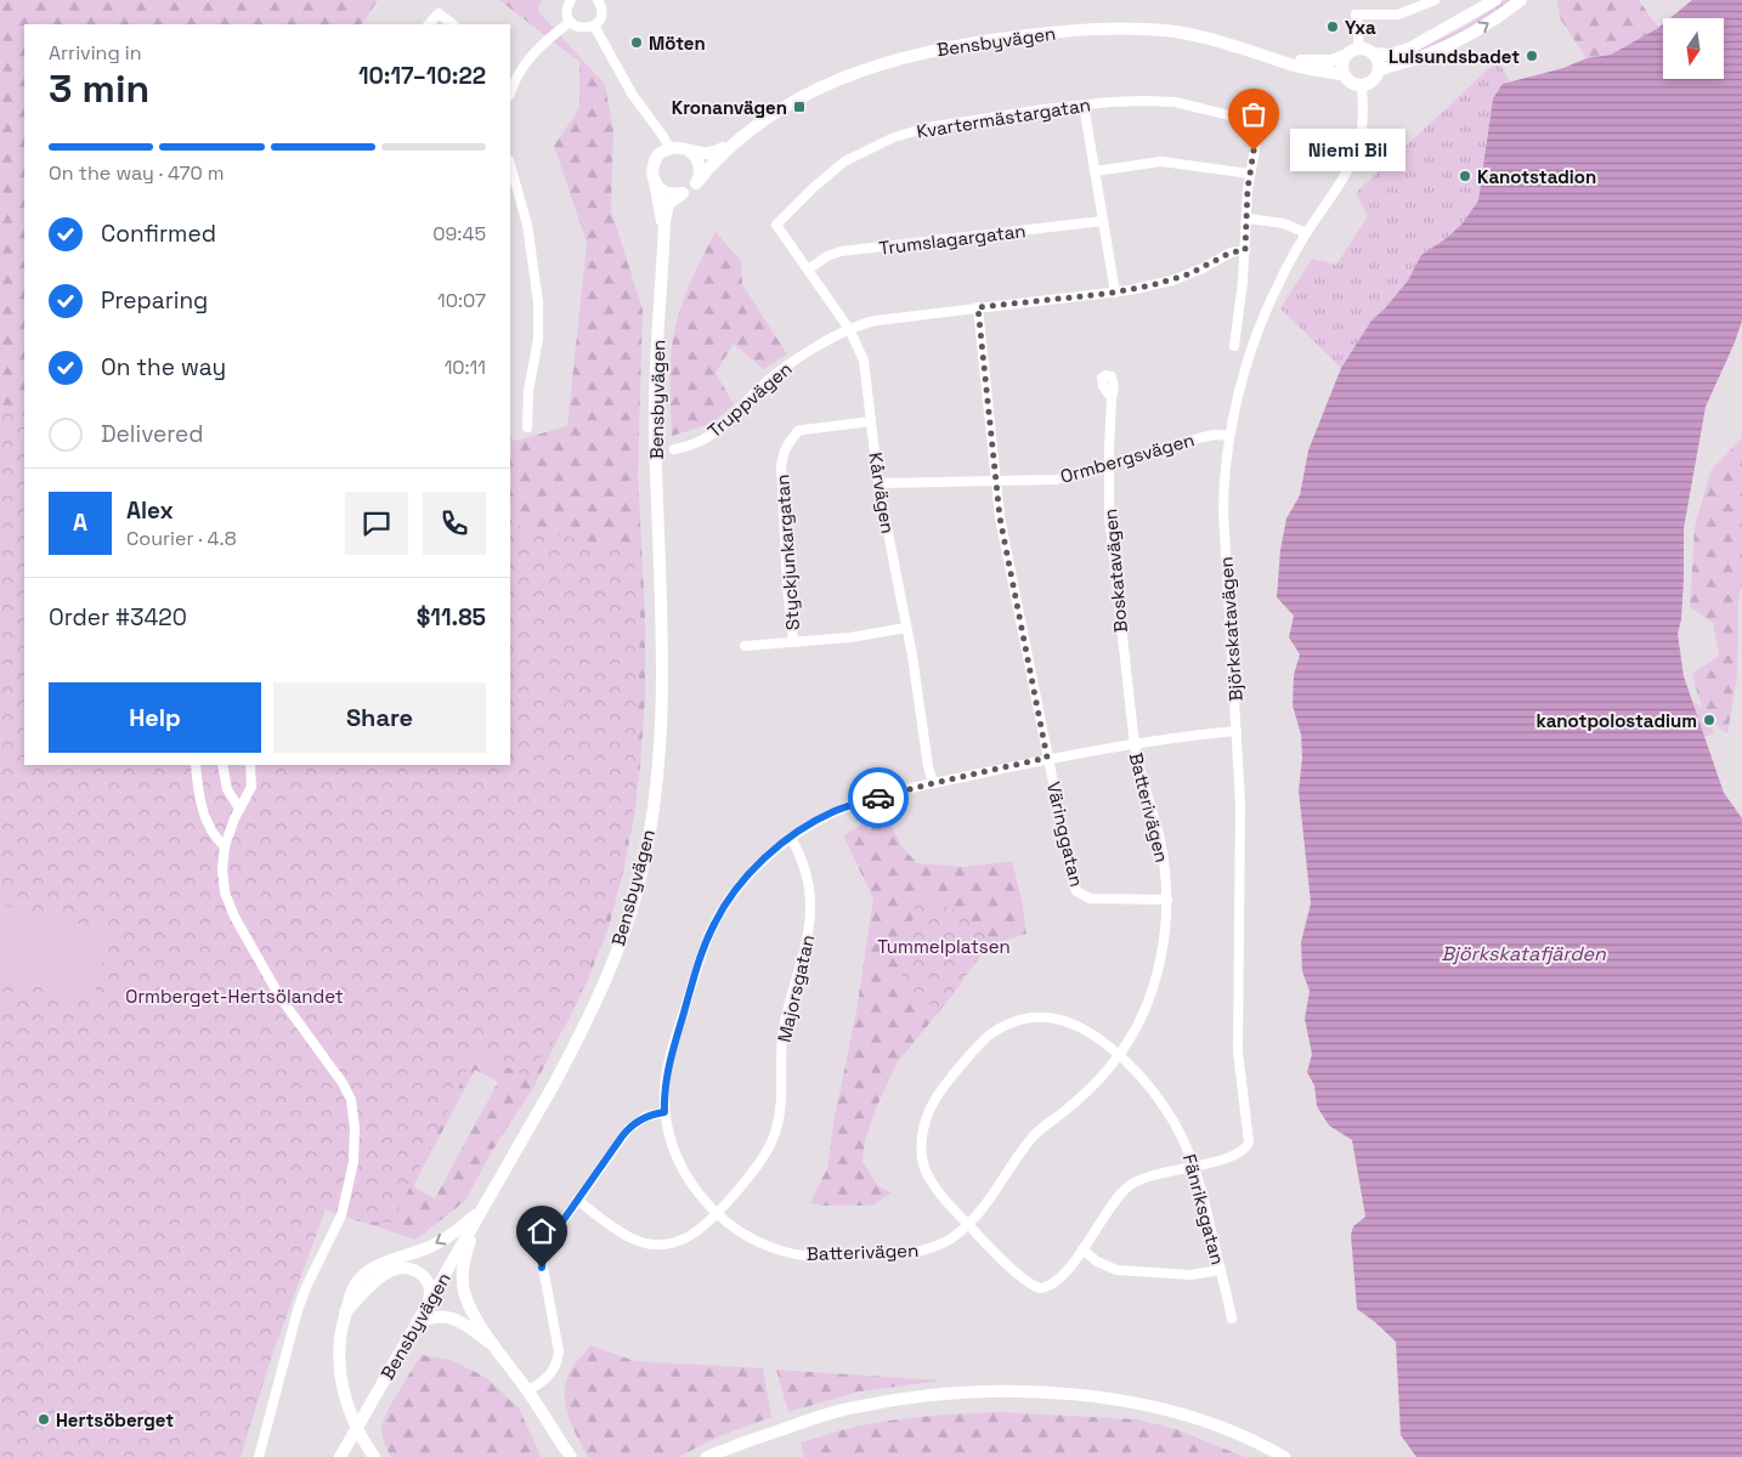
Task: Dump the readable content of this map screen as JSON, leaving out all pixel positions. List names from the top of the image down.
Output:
{
  "streets": {
    "main road": ["Bensbyvägen"],
    "street": [
      "Kvartermästargatan",
      "Trumslagargatan",
      "Truppvägen",
      "Ormbergsvägen",
      "Kårvägen",
      "Styckjunkargatan",
      "Boskatavägen",
      "Björkskatavägen",
      "Batterivägen",
      "Väringgatan",
      "Majorsgatan",
      "Fänriksgatan"
    ]
  },
  "crossings": [
    ["Bensbyvägen", "Björkskatavägen"],
    ["Kvartermästargatan", "Kårvägen"],
    ["Trumslagargatan", "Kårvägen"],
    ["Truppvägen", "Kårvägen"],
    ["Truppvägen", "Väringgatan"],
    ["Ormbergsvägen", "Kårvägen"],
    ["Ormbergsvägen", "Boskatavägen"],
    ["Ormbergsvägen", "Björkskatavägen"],
    ["Ormbergsvägen", "Väringgatan"],
    ["Kårvägen", "Styckjunkargatan"],
    ["Kårvägen", "Batterivägen"],
    ["Boskatavägen", "Batterivägen"],
    ["Björkskatavägen", "Batterivägen"],
    ["Björkskatavägen", "Fänriksgatan"],
    ["Batterivägen", "Väringgatan"],
    ["Batterivägen", "Majorsgatan"],
    ["Batterivägen", "Fänriksgatan"]
  ],
  "water": ["Björkskatafjärden"],
  "parks": ["Tummelplatsen", "Ormberget-Hertsölandet"],
  "places": {
    "other": [
      "Yxa",
      "Möten",
      "Lulsundsbadet",
      "Niemi Bil",
      "Kanotstadion",
      "kanotpolostadium",
      "Hertsöberget"
    ],
    "transit": ["Kronanvägen"]
  },
  "north": "bottom",
  "page": {
    "heading": ["3 min", "Arriving in", "10:17–10:22"],
    "panel": [
      "Alex",
      "Courier · 4.8",
      "Order #3420",
      "$11.85"
    ],
    "bar": "On the way · 470 m",
    "bubble": "Niemi Bil",
    "list": [
      ["Confirmed", "09:45"],
      ["Preparing", "10:07"],
      ["On the way", "10:11"],
      "Delivered"
    ],
    "round": "A",
    "buttons": ["Help", "Share"]
  }
}
